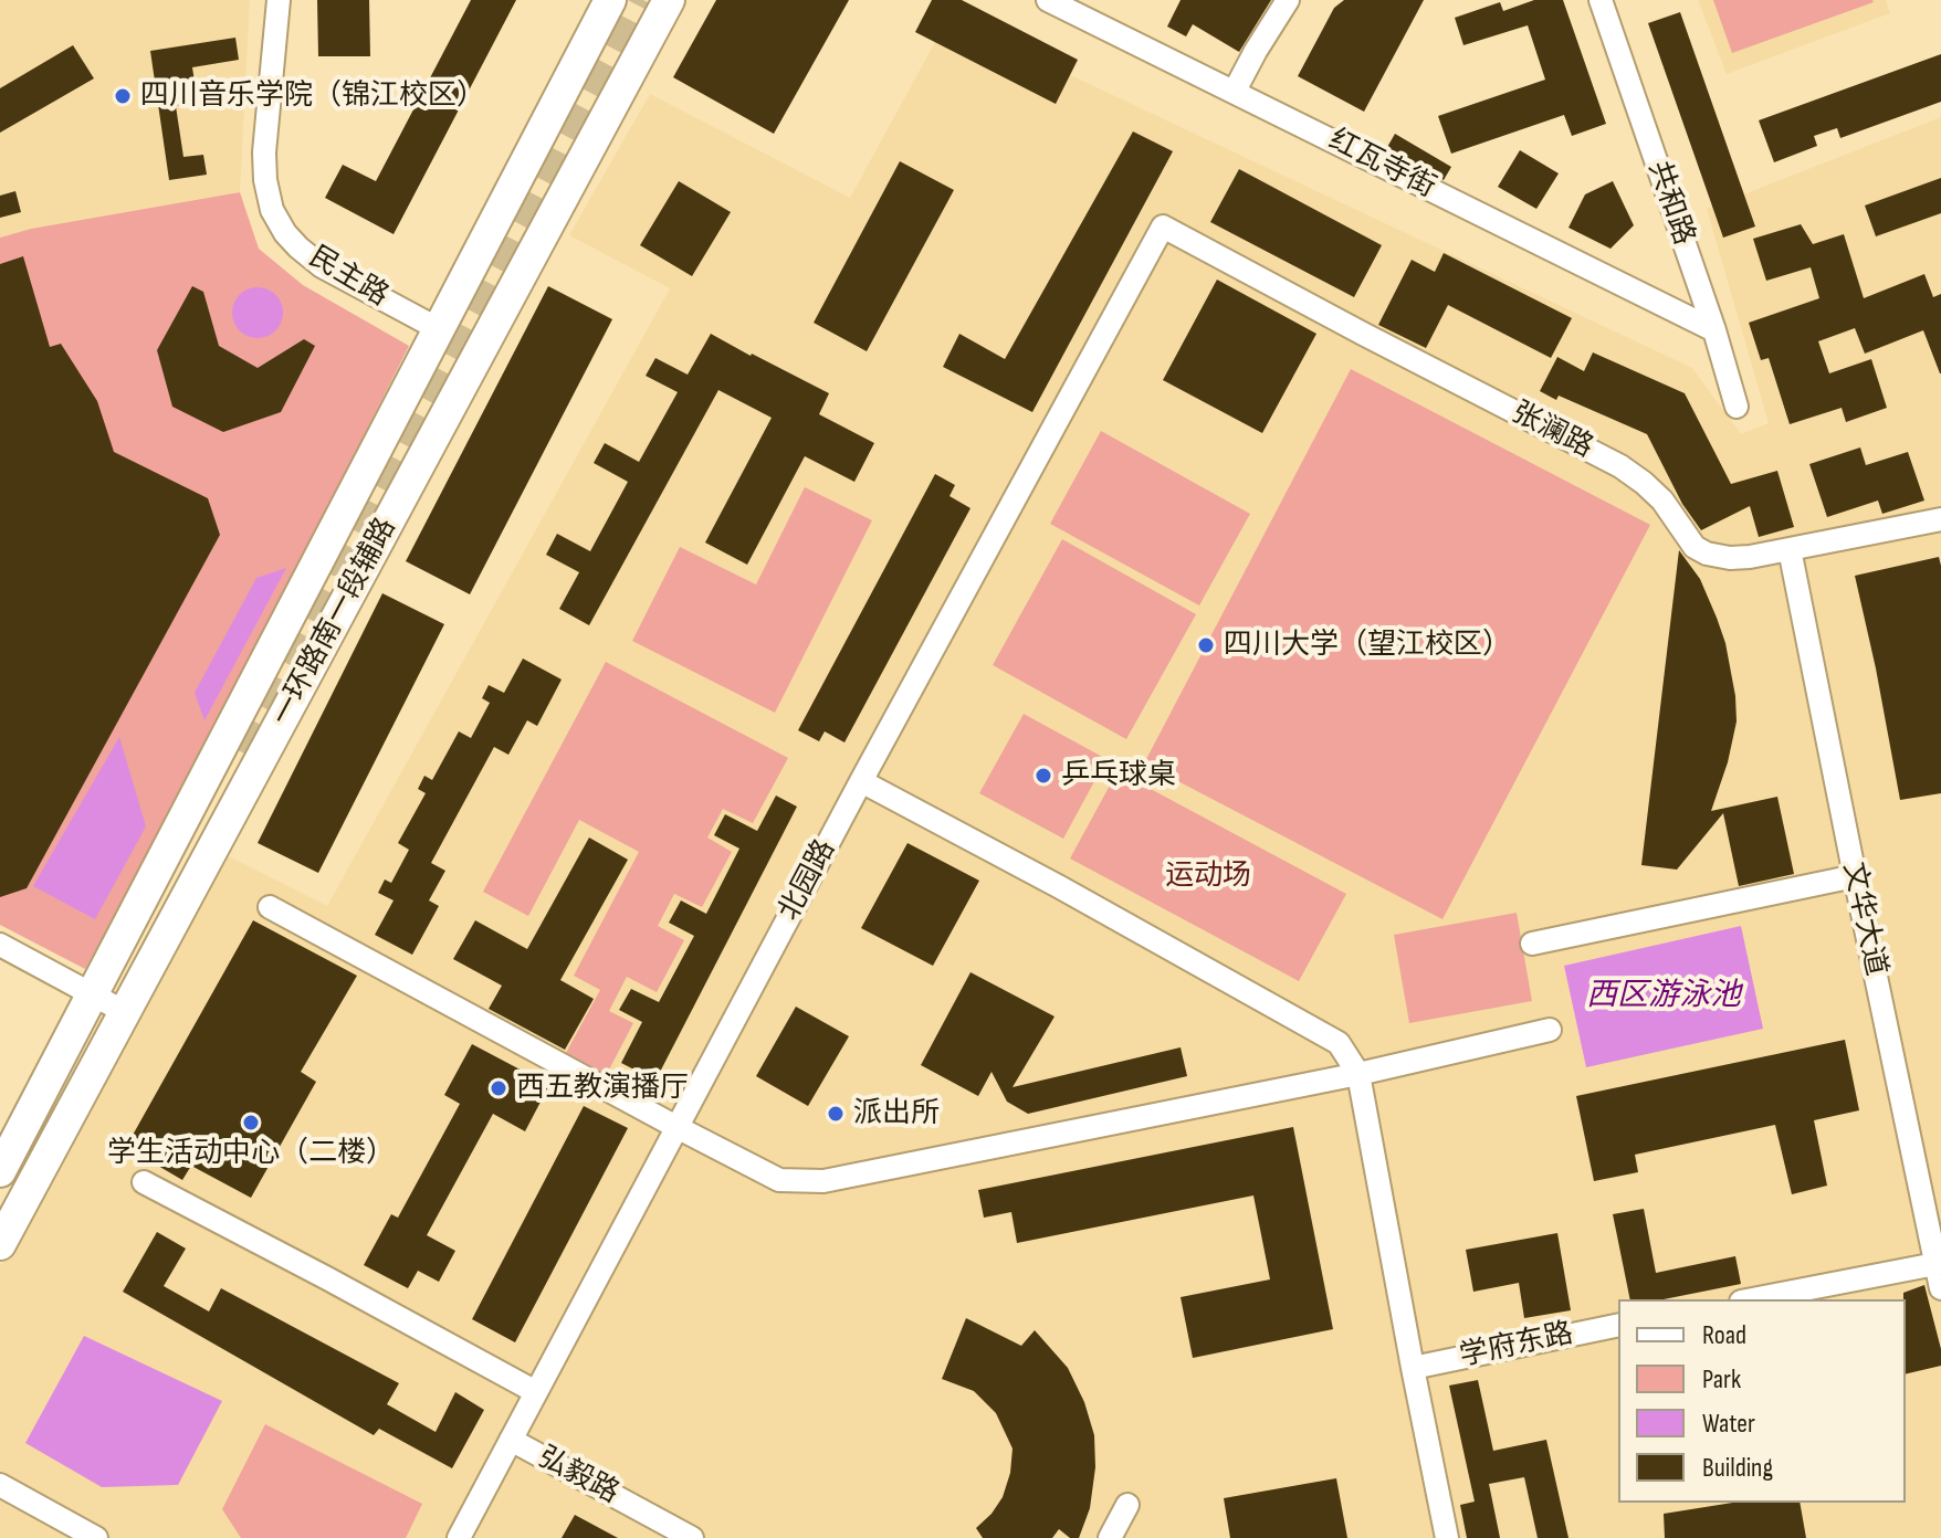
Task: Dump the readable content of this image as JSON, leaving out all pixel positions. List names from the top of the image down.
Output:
{
  "streets": {
    "main road": ["一环路南一段辅路"],
    "street": [
      "红瓦寺街",
      "共和路",
      "民主路",
      "张澜路",
      "北园路",
      "文华大道",
      "学府东路",
      "弘毅路"
    ]
  },
  "crossings": [
    ["红瓦寺街", "共和路"],
    ["民主路", "一环路南一段辅路"],
    ["张澜路", "北园路"],
    ["张澜路", "文华大道"],
    ["北园路", "弘毅路"]
  ],
  "water": ["西区游泳池"],
  "parks": ["运动场"],
  "places": [
    "四川音乐学院（锦江校区）",
    "四川大学（望江校区）",
    "乒乓球桌",
    "西五教演播厅",
    "派出所",
    "学生活动中心（二楼）"
  ],
  "legend": [
    "Road",
    "Park",
    "Water",
    "Building"
  ]
}
